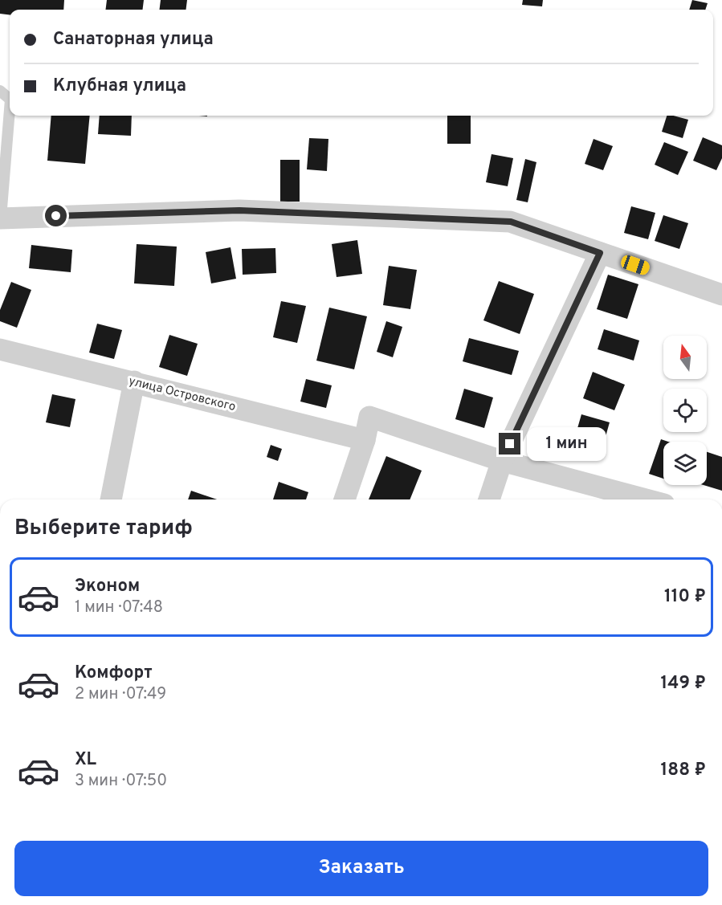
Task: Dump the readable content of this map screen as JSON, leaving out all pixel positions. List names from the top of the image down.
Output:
{
  "streets": {
    "street": ["улица Островского"]
  },
  "north": "top",
  "page": {
    "banner": ["Санаторная улица", "Клубная улица"],
    "bubble": "1 мин",
    "heading": "Выберите тариф",
    "list": [
      {
        "name": "Эконом",
        "note": "1 мин · 07:48",
        "value": "110 ₽"
      },
      {
        "name": "Комфорт",
        "note": "2 мин · 07:49",
        "value": "149 ₽"
      },
      {
        "name": "XL",
        "note": "3 мин · 07:50",
        "value": "188 ₽"
      }
    ],
    "buttons": "Заказать"
  }
}
